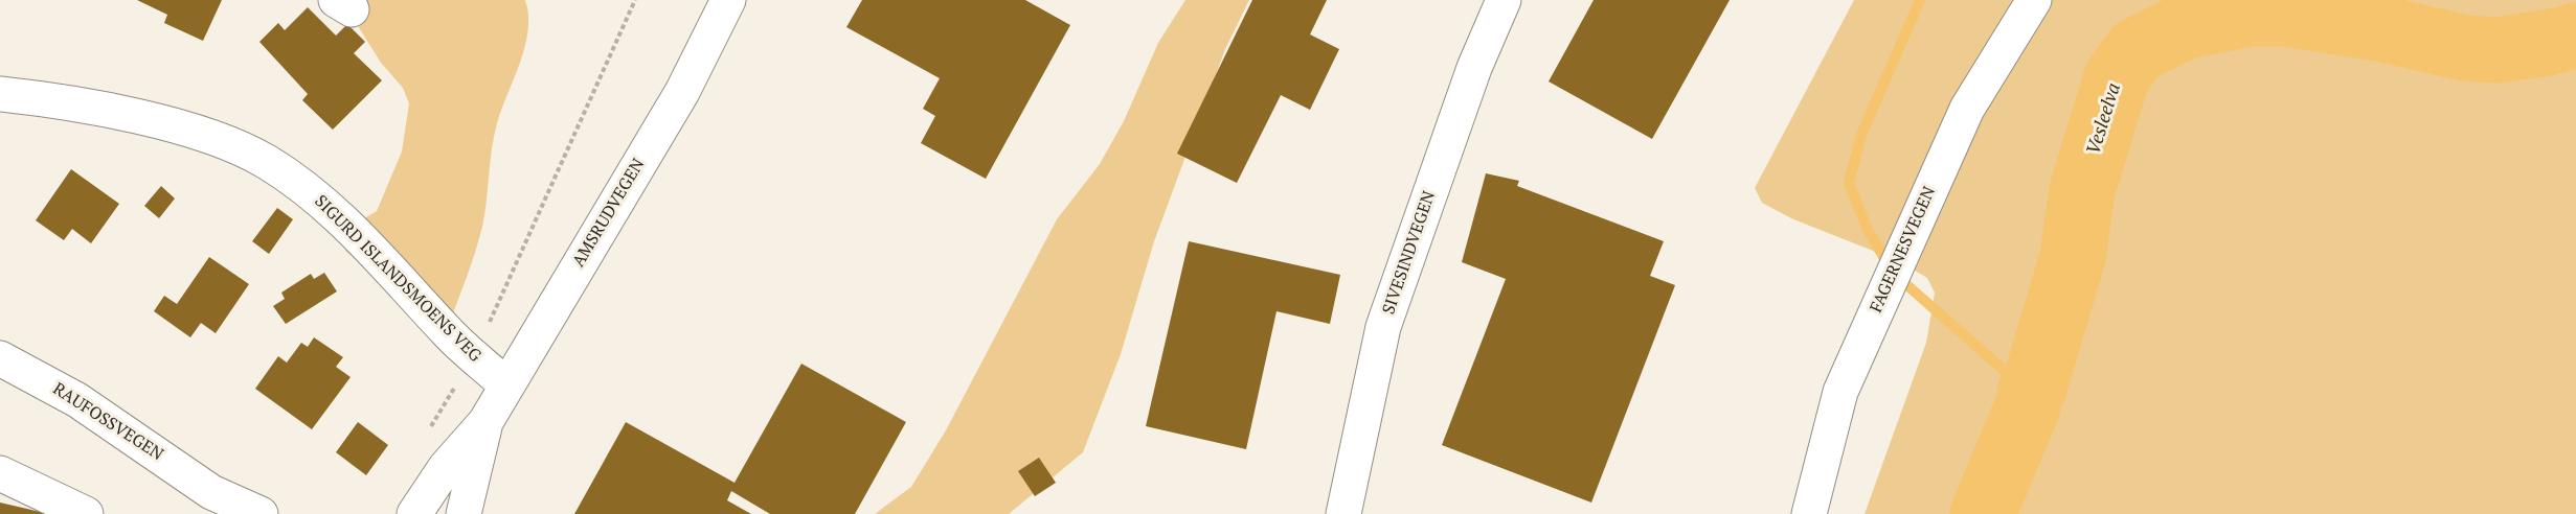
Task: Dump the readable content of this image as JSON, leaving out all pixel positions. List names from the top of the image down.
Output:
{
  "streets": {
    "street": [
      "AMSRUDVEGEN",
      "FAGERNESVEGEN",
      "SIVESINDVEGEN",
      "SIGURD ISLANDSMOENS VEG",
      "RAUFOSSVEGEN"
    ]
  },
  "crossings": [
    ["AMSRUDVEGEN", "SIGURD ISLANDSMOENS VEG"]
  ],
  "water": ["Vesleelva"]
}
